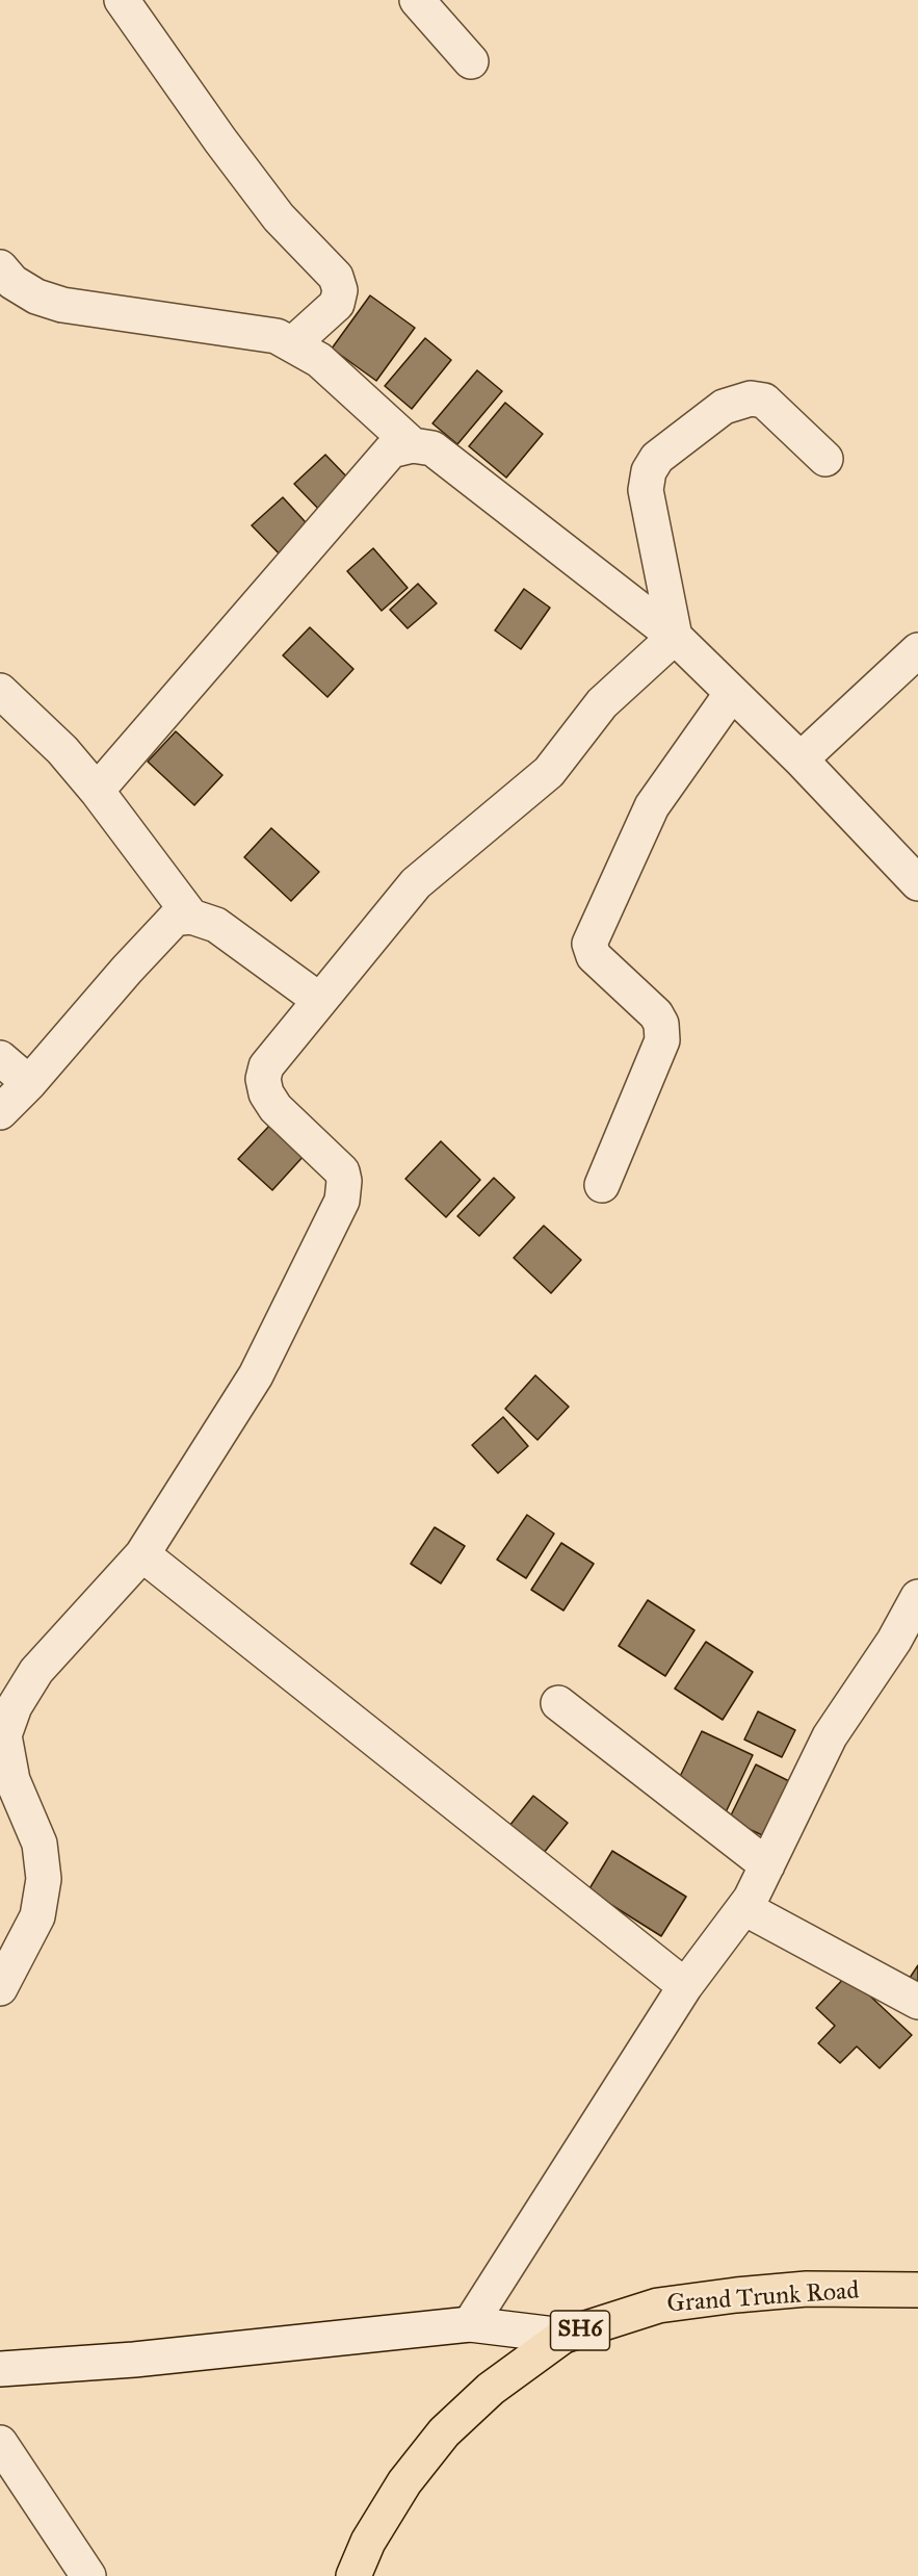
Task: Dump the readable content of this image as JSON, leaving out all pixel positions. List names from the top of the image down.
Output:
{
  "streets": {
    "main road": ["Grand Trunk Road", "SH6"]
  }
}
